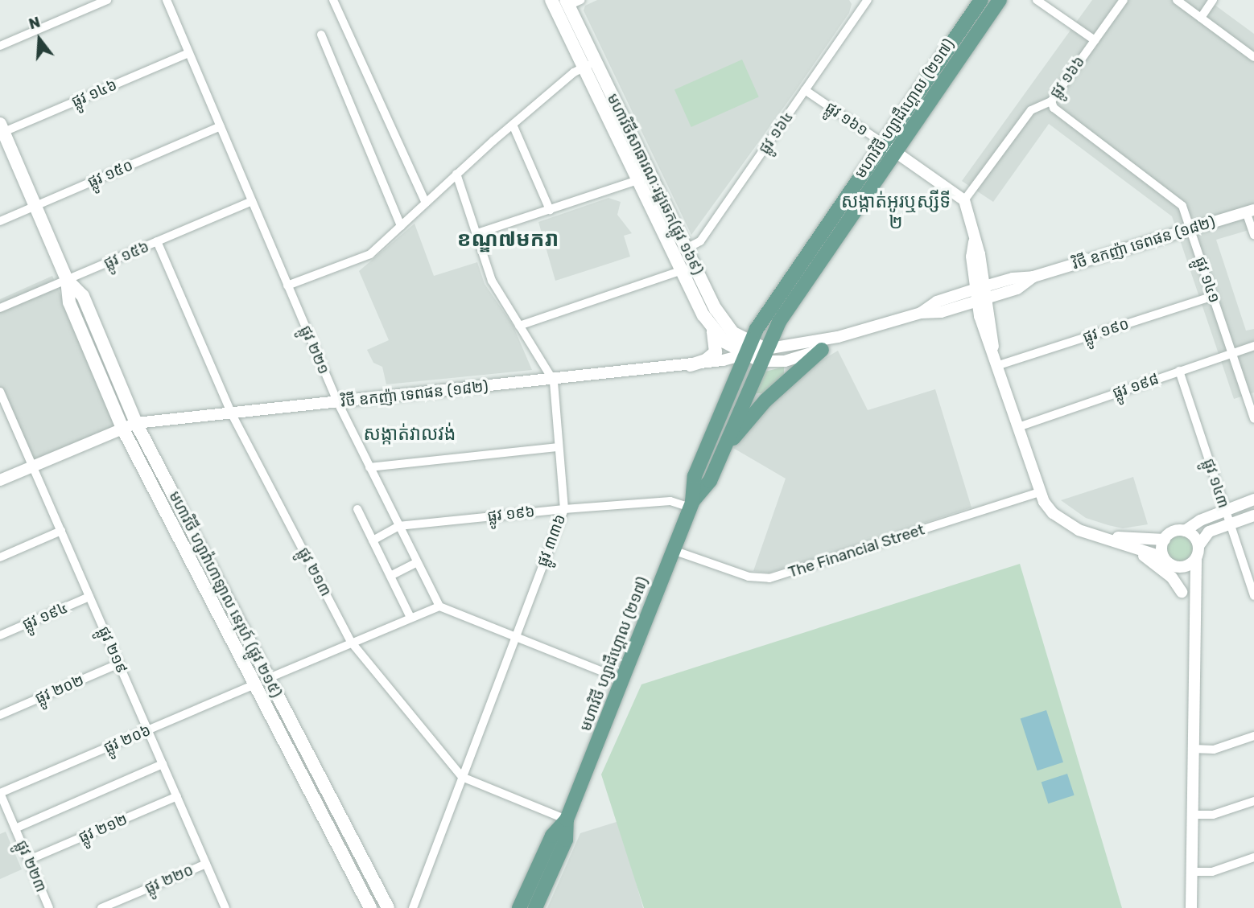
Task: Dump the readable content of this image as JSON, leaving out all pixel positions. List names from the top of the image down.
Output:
{
  "streets": {
    "main road": ["មហាវិថី ហ្សាដឹហ្គោល (២១៧)", "មហាវិថីសាធារណៈរដ្ឋឆេក(ផ្លូវ ១៦៩)", "មហាវិថី ហ្សាវ៉ាហាឡាល នេរុហ៍ (ផ្លូវ ២១៥)"],
    "street": [
      "ផ្លូវ ១៦៦",
      "ផ្លូវ ១៤៦",
      "ផ្លូវ ១៦១",
      "ផ្លូវ ១៦៤",
      "ផ្លូវ ១៥០",
      "វិថី ឧកញ៉ា ទេពផន (១៨២)",
      "ផ្លូវ ១៥៦",
      "ផ្លូវ ១៤១",
      "ផ្លូវ ១៩០",
      "ផ្លូវ ២២១",
      "ផ្លូវ ១៩៨",
      "ផ្លូវ ១៤៣",
      "ផ្លូវ ១៩៦",
      "ផ្លូវ ៣៣៦",
      "The Financial Street",
      "ផ្លូវ ២១៣",
      "ផ្លូវ ១៩៤",
      "ផ្លូវ ២១៩",
      "ផ្លូវ ២០២",
      "ផ្លូវ ២០៦",
      "ផ្លូវ ២១២",
      "ផ្លូវ ២២៣",
      "ផ្លូវ ២២០"
    ]
  },
  "crossings": [
    ["ផ្លូវ ១៦៦", "ផ្លូវ ១៦១"],
    ["ផ្លូវ ១៦៦", "ផ្លូវ ១៤១"],
    ["ផ្លូវ ១៤៦", "ផ្លូវ ២២១"],
    ["ផ្លូវ ១៤៦", "មហាវិថី ហ្សាវ៉ាហាឡាល នេរុហ៍ (ផ្លូវ ២១៥)"],
    ["មហាវិថី ហ្សាដឹហ្គោល (២១៧)", "ផ្លូវ ១៦១"],
    ["មហាវិថី ហ្សាដឹហ្គោល (២១៧)", "មហាវិថីសាធារណៈរដ្ឋឆេក(ផ្លូវ ១៦៩)"],
    ["មហាវិថី ហ្សាដឹហ្គោល (២១៧)", "វិថី ឧកញ៉ា ទេពផន (១៨២)"],
    ["មហាវិថី ហ្សាដឹហ្គោល (២១៧)", "ផ្លូវ ១៩៦"],
    ["មហាវិថី ហ្សាដឹហ្គោល (២១៧)", "The Financial Street"],
    ["មហាវិថី ហ្សាដឹហ្គោល (២១៧)", "ផ្លូវ ២១៣"],
    ["ផ្លូវ ១៦១", "ផ្លូវ ១៦៤"],
    ["ផ្លូវ ១៦៤", "មហាវិថីសាធារណៈរដ្ឋឆេក(ផ្លូវ ១៦៩)"],
    ["ផ្លូវ ១៥០", "ផ្លូវ ២២១"],
    ["ផ្លូវ ១៥០", "មហាវិថី ហ្សាវ៉ាហាឡាល នេរុហ៍ (ផ្លូវ ២១៥)"],
    ["មហាវិថីសាធារណៈរដ្ឋឆេក(ផ្លូវ ១៦៩)", "វិថី ឧកញ៉ា ទេពផន (១៨២)"],
    ["វិថី ឧកញ៉ា ទេពផន (១៨២)", "ផ្លូវ ១៤១"],
    ["វិថី ឧកញ៉ា ទេពផន (១៨២)", "ផ្លូវ ២២១"],
    ["វិថី ឧកញ៉ា ទេពផន (១៨២)", "ផ្លូវ ៣៣៦"],
    ["វិថី ឧកញ៉ា ទេពផន (១៨២)", "ផ្លូវ ២១៣"],
    ["វិថី ឧកញ៉ា ទេពផន (១៨២)", "មហាវិថី ហ្សាវ៉ាហាឡាល នេរុហ៍ (ផ្លូវ ២១៥)"],
    ["វិថី ឧកញ៉ា ទេពផន (១៨២)", "ផ្លូវ ២១៩"],
    ["ផ្លូវ ១៥៦", "ផ្លូវ ២២១"],
    ["ផ្លូវ ១៥៦", "ផ្លូវ ២១៣"],
    ["ផ្លូវ ១៥៦", "មហាវិថី ហ្សាវ៉ាហាឡាល នេរុហ៍ (ផ្លូវ ២១៥)"],
    ["ផ្លូវ ១៤១", "ផ្លូវ ១៩០"],
    ["ផ្លូវ ១៤១", "ផ្លូវ ១៩៨"],
    ["ផ្លូវ ២២១", "ផ្លូវ ១៩៦"],
    ["ផ្លូវ ១៩៨", "ផ្លូវ ១៤៣"],
    ["ផ្លូវ ១៩៦", "ផ្លូវ ៣៣៦"],
    ["ផ្លូវ ៣៣៦", "ផ្លូវ ២១៣"],
    ["មហាវិថី ហ្សាវ៉ាហាឡាល នេរុហ៍ (ផ្លូវ ២១៥)", "ផ្លូវ ២០៦"],
    ["ផ្លូវ ១៩៤", "ផ្លូវ ២១៩"],
    ["ផ្លូវ ២១៩", "ផ្លូវ ២០២"],
    ["ផ្លូវ ២១៩", "ផ្លូវ ២០៦"],
    ["ផ្លូវ ២១៩", "ផ្លូវ ២១២"],
    ["ផ្លូវ ២១៩", "ផ្លូវ ២២០"],
    ["ផ្លូវ ២០៦", "ផ្លូវ ២២៣"],
    ["ផ្លូវ ២១២", "ផ្លូវ ២២៣"]
  ],
  "districts": ["សង្កាត់អូរឬស្សីទី ២", "ខណ្ឌ៧មករា", "សង្កាត់វាលវង់"],
  "north": "top"
}
